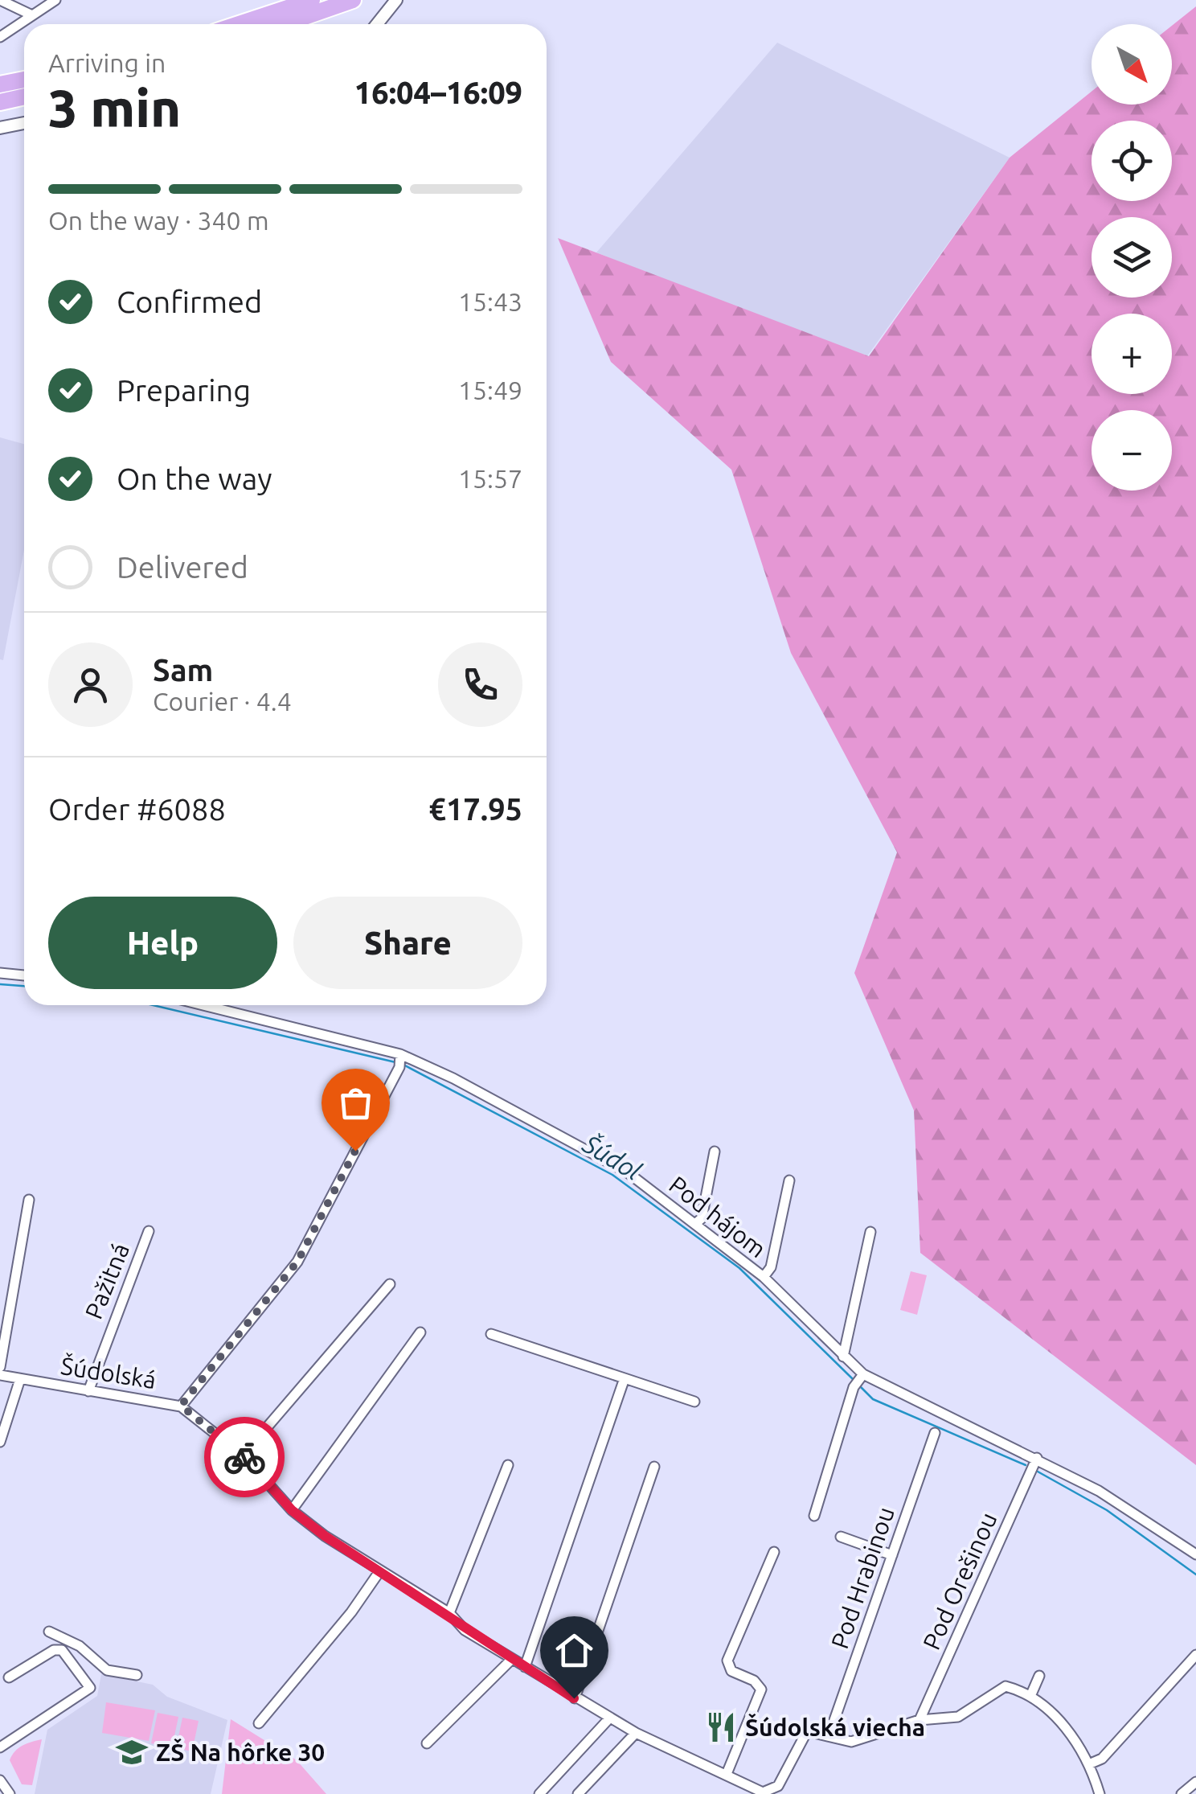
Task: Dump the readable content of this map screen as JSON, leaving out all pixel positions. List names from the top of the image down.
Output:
{
  "streets": {
    "street": [
      "Pod hájom",
      "Pažitná",
      "Šúdolská",
      "Pod Hrabinou",
      "Pod Orešinou"
    ]
  },
  "crossings": [
    ["Pod hájom", "Pod Orešinou"],
    ["Pažitná", "Šúdolská"]
  ],
  "water": ["Šúdol"],
  "places": {
    "restaurant": ["Šúdolská viecha"],
    "school or university": ["ZŠ Na hôrke 30"]
  },
  "north": "bottom right",
  "page": {
    "map_buttons": ["+", "−"],
    "heading": ["3 min", "Arriving in", "16:04–16:09"],
    "panel": [
      "Sam",
      "Courier · 4.4",
      "Order #6088",
      "€17.95"
    ],
    "bar": "On the way · 340 m",
    "list": [
      ["Confirmed", "15:43"],
      ["Preparing", "15:49"],
      ["On the way", "15:57"],
      "Delivered"
    ],
    "buttons": ["Help", "Share"]
  }
}
